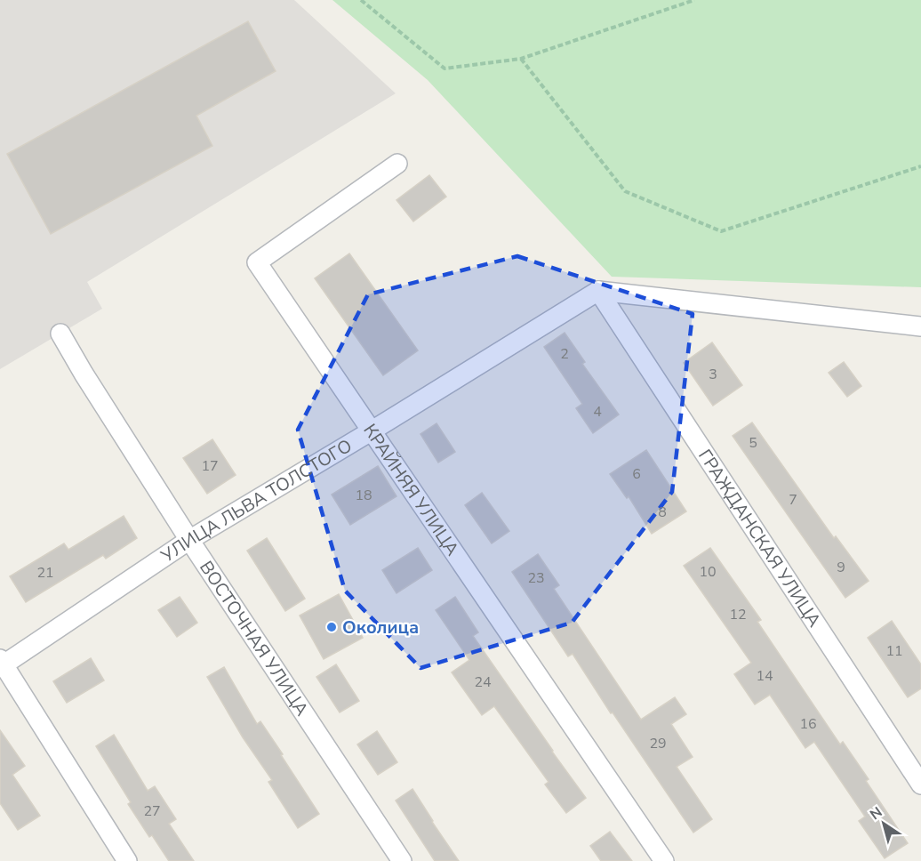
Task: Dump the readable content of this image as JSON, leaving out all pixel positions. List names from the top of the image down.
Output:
{
  "streets": {
    "street": [
      "КРАЙНЯЯ УЛИЦА",
      "УЛИЦА ЛЬВА ТОЛСТОГО",
      "ГРАЖДАНСКАЯ УЛИЦА",
      "ВОСТОЧНАЯ УЛИЦА"
    ]
  },
  "crossings": [
    ["КРАЙНЯЯ УЛИЦА", "УЛИЦА ЛЬВА ТОЛСТОГО"],
    ["УЛИЦА ЛЬВА ТОЛСТОГО", "ГРАЖДАНСКАЯ УЛИЦА"],
    ["УЛИЦА ЛЬВА ТОЛСТОГО", "ВОСТОЧНАЯ УЛИЦА"]
  ],
  "places": ["Околица"],
  "house_numbers": [
    "2",
    "3",
    "4",
    "5",
    "17",
    "6",
    "18",
    "7",
    "8",
    "9",
    "10",
    "21",
    "23",
    "12",
    "11",
    "14",
    "24",
    "16",
    "29",
    "27"
  ],
  "north": "top left"
}
